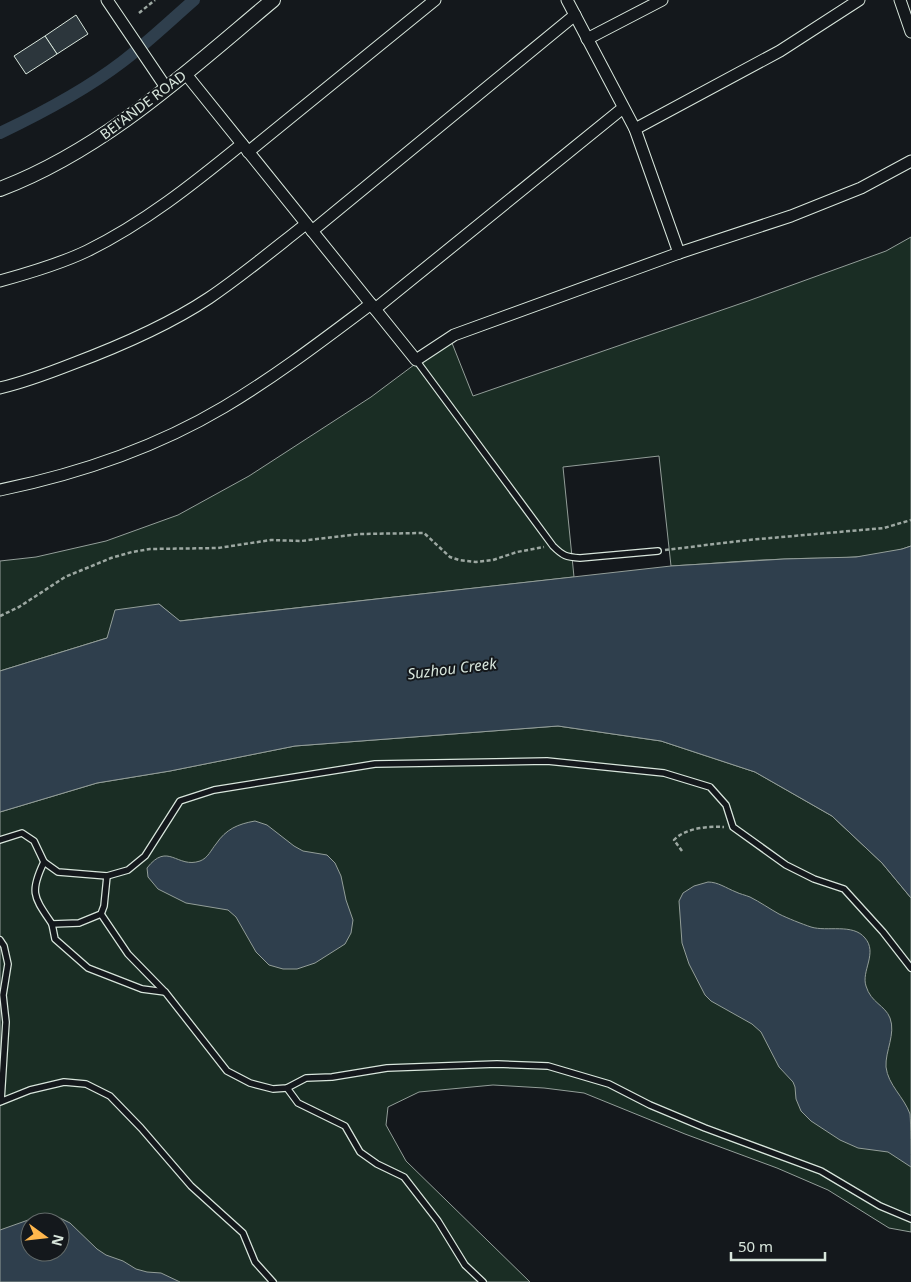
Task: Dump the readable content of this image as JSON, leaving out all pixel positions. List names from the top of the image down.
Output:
{
  "streets": {
    "street": ["BEI'ANDE ROAD"]
  },
  "water": ["Suzhou Creek"],
  "scale_bar": "50 m",
  "north": "right"
}
